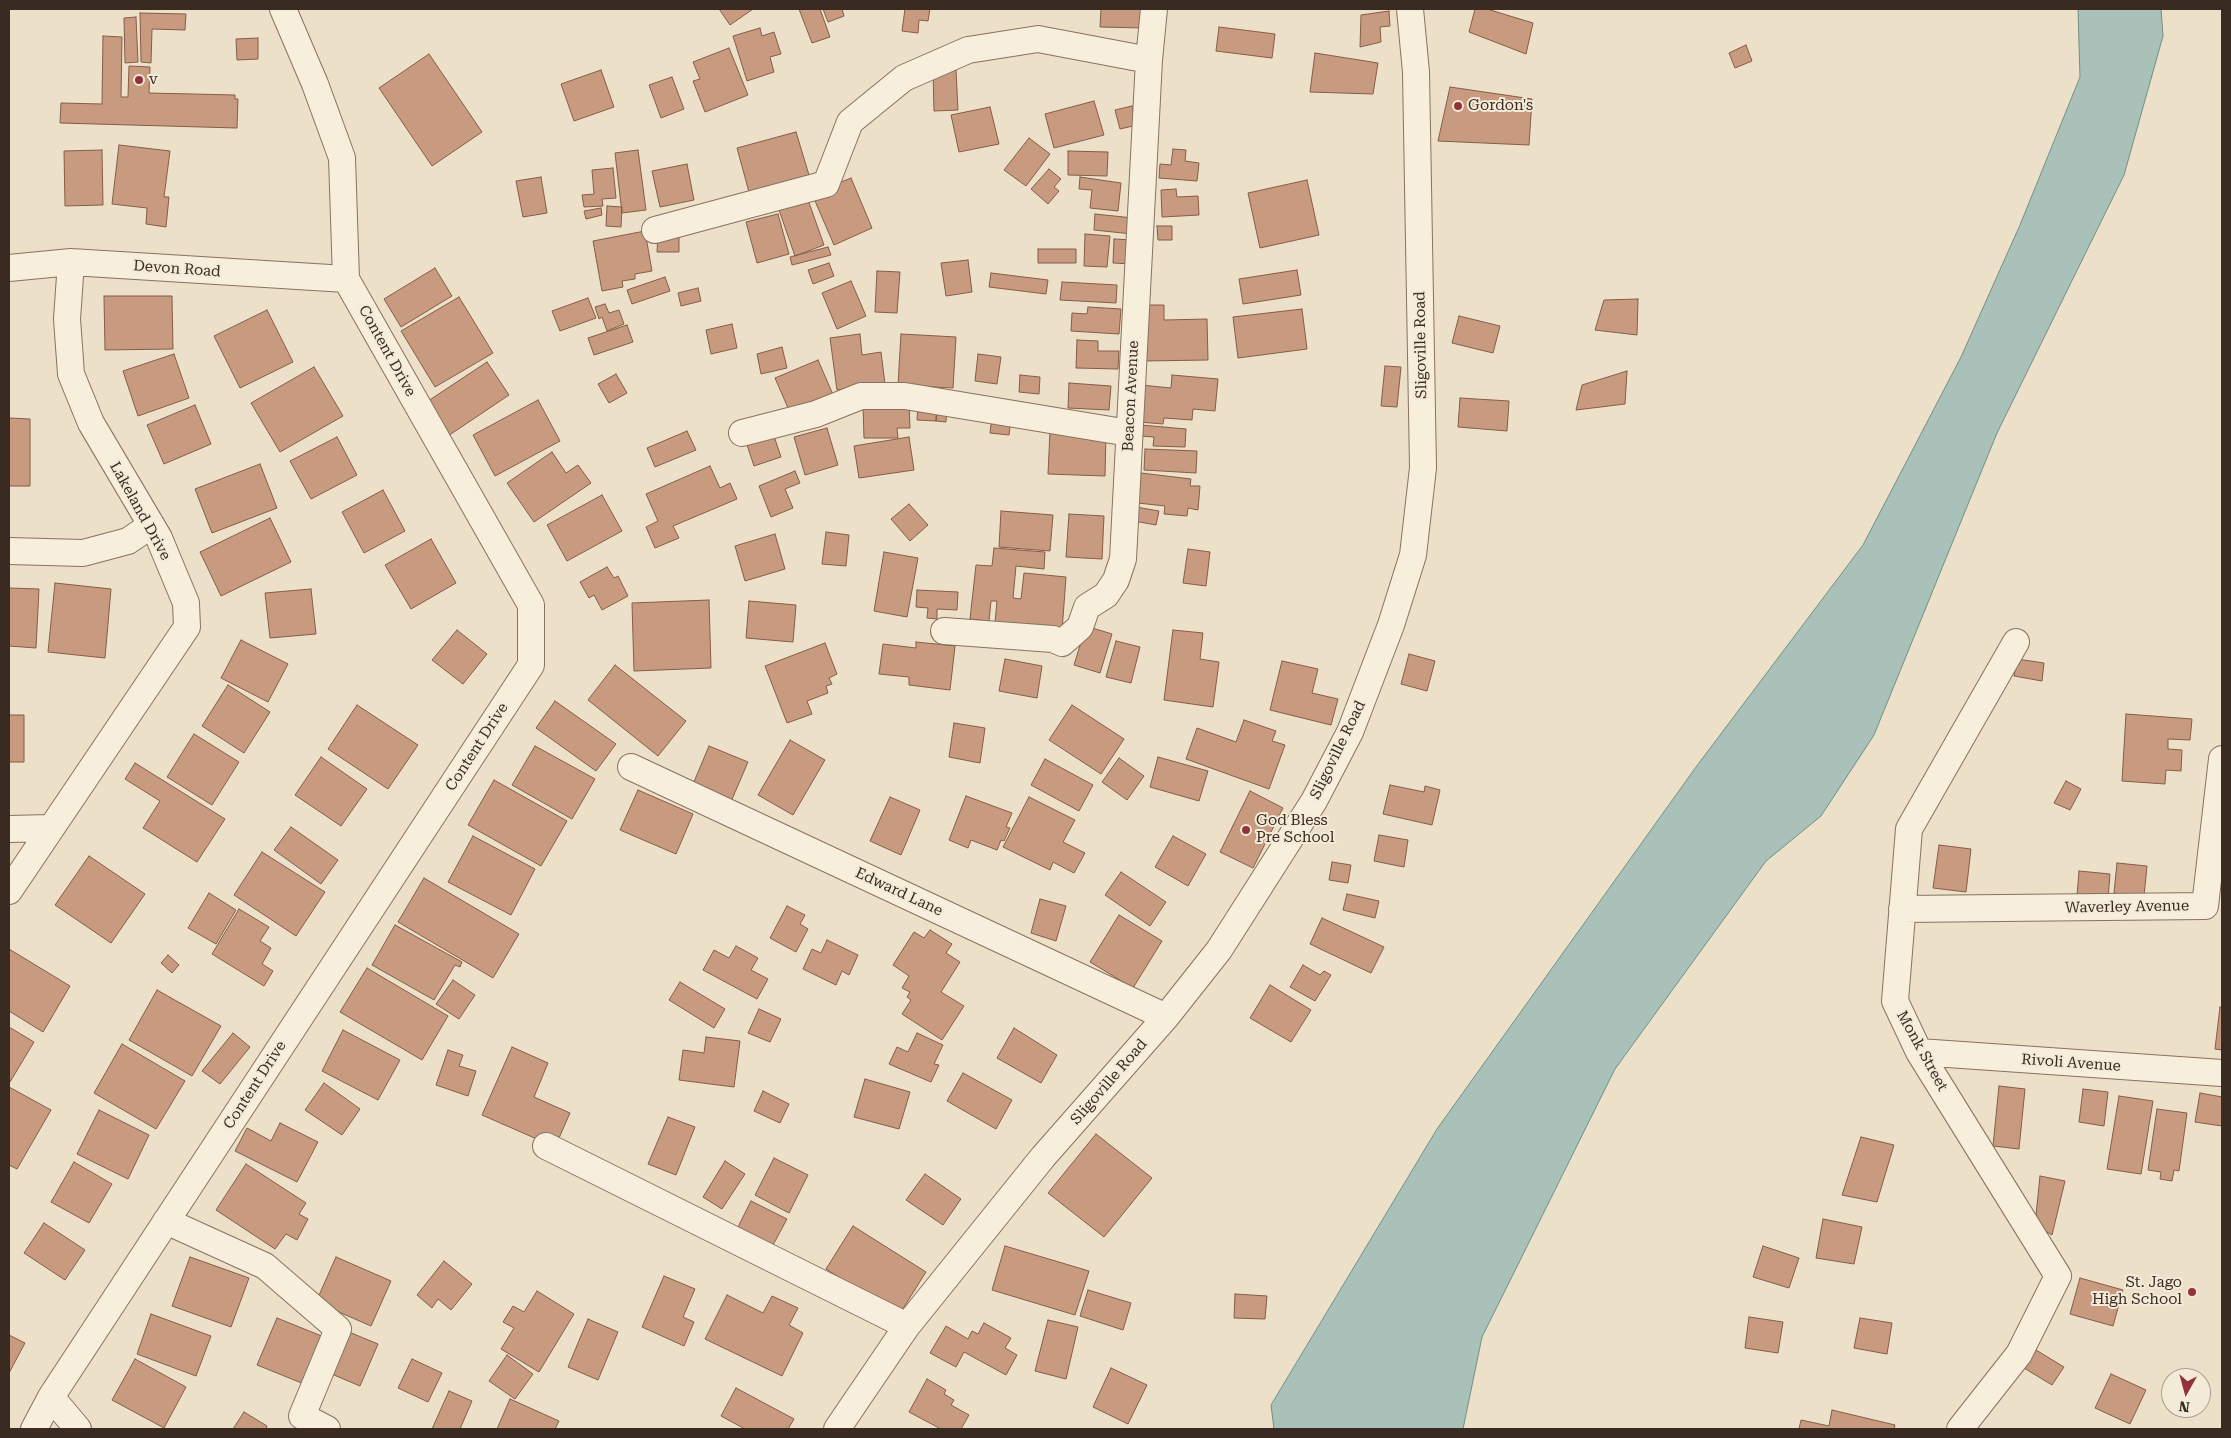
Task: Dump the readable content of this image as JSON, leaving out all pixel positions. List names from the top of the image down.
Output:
{
  "streets": {
    "street": [
      "Devon Road",
      "Sligoville Road",
      "Content Drive",
      "Beacon Avenue",
      "Lakeland Drive",
      "Edward Lane",
      "Waverley Avenue",
      "Monk Street",
      "Rivoli Avenue"
    ]
  },
  "crossings": [
    ["Devon Road", "Content Drive"],
    ["Devon Road", "Lakeland Drive"],
    ["Sligoville Road", "Edward Lane"],
    ["Waverley Avenue", "Monk Street"],
    ["Monk Street", "Rivoli Avenue"]
  ],
  "places": [
    "v",
    "Gordon's",
    "God Bless Pre School",
    "St. Jago High School"
  ],
  "north": "bottom"
}
